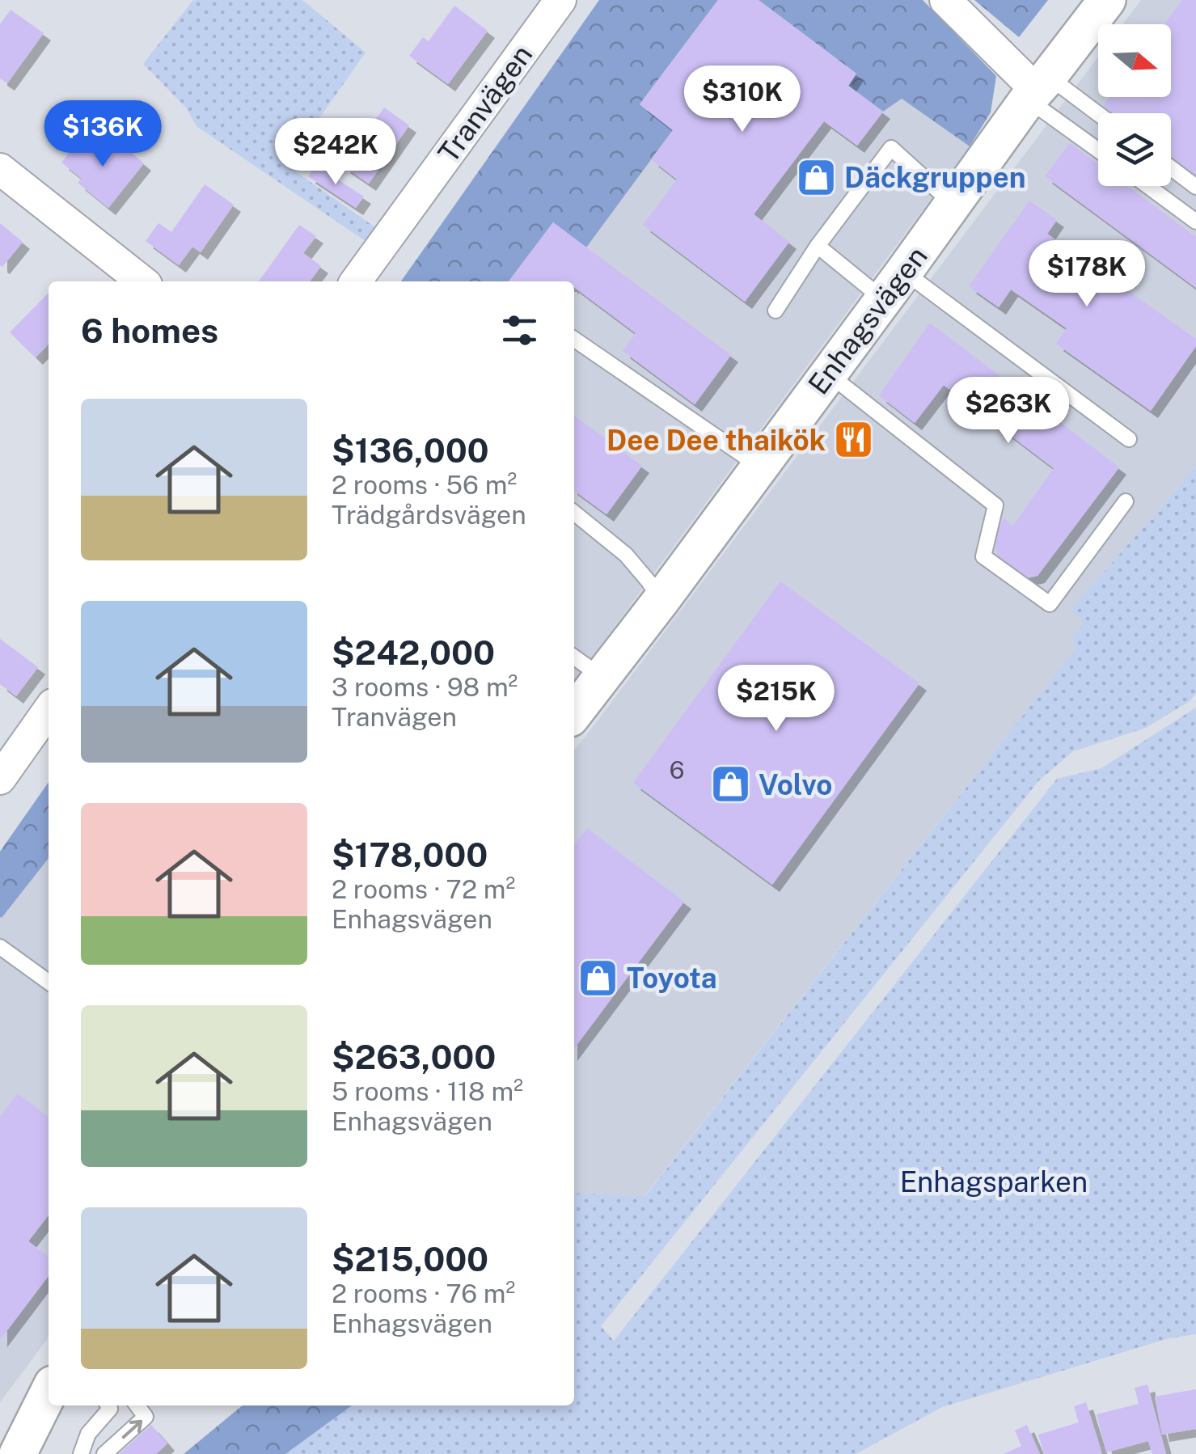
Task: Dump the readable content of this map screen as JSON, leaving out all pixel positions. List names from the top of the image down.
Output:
{
  "streets": {
    "street": ["Tranvägen", "Enhagsvägen"]
  },
  "parks": ["Enhagsparken"],
  "places": {
    "shop": ["Däckgruppen", "Volvo", "Toyota"],
    "restaurant": ["Dee Dee thaikök"]
  },
  "house_numbers": ["6"],
  "north": "right",
  "page": {
    "price": [
      "$310K",
      "$136K",
      "$242K",
      "$178K",
      "$263K",
      "$215K"
    ],
    "heading": "6 homes",
    "list": [
      {
        "name": "$136,000",
        "note": "2 rooms · 56 m² · Trädgårdsvägen"
      },
      {
        "name": "$242,000",
        "note": "3 rooms · 98 m² · Tranvägen"
      },
      {
        "name": "$178,000",
        "note": "2 rooms · 72 m² · Enhagsvägen"
      },
      {
        "name": "$263,000",
        "note": "5 rooms · 118 m² · Enhagsvägen"
      },
      {
        "name": "$215,000",
        "note": "2 rooms · 76 m² · Enhagsvägen"
      }
    ]
  }
}
